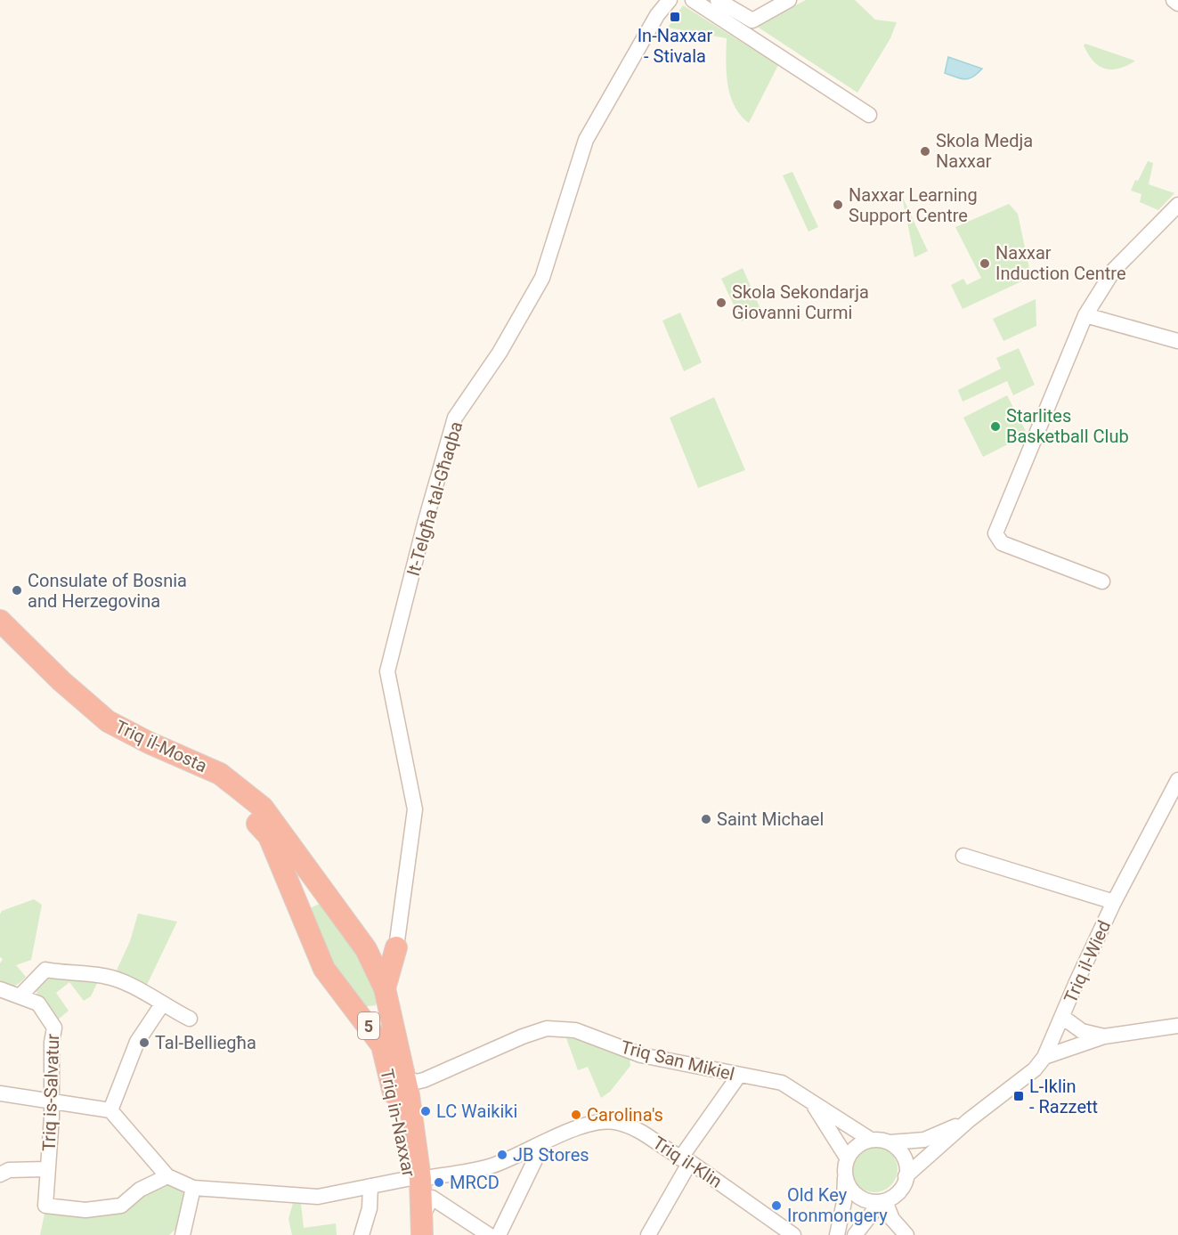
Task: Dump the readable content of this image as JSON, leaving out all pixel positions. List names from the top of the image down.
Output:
{
  "streets": {
    "highway": ["Triq il-Mosta", "5", "Triq in-Naxxar"],
    "street": [
      "It-Telgħa tal-Għaqba",
      "Triq il-Wied",
      "Triq San Mikiel",
      "Triq is-Salvatur",
      "Triq il-Klin"
    ]
  },
  "crossings": [
    ["Triq il-Mosta", "Triq in-Naxxar"],
    ["Triq il-Wied", "Triq San Mikiel"],
    ["Triq San Mikiel", "Triq in-Naxxar"],
    ["Triq in-Naxxar", "Triq il-Klin"]
  ],
  "places": {
    "transit": ["In-Naxxar - Stivala", "L-Iklin - Razzett"],
    "other": [
      "Skola Medja Naxxar",
      "Naxxar Learning Support Centre",
      "Naxxar Induction Centre",
      "Skola Sekondarja Giovanni Curmi",
      "Starlites Basketball Club",
      "Consulate of Bosnia and Herzegovina",
      "Saint Michael",
      "Tal-Belliegħa",
      "LC Waikiki",
      "Carolina's",
      "JB Stores",
      "MRCD",
      "Old Key Ironmongery"
    ]
  }
}
